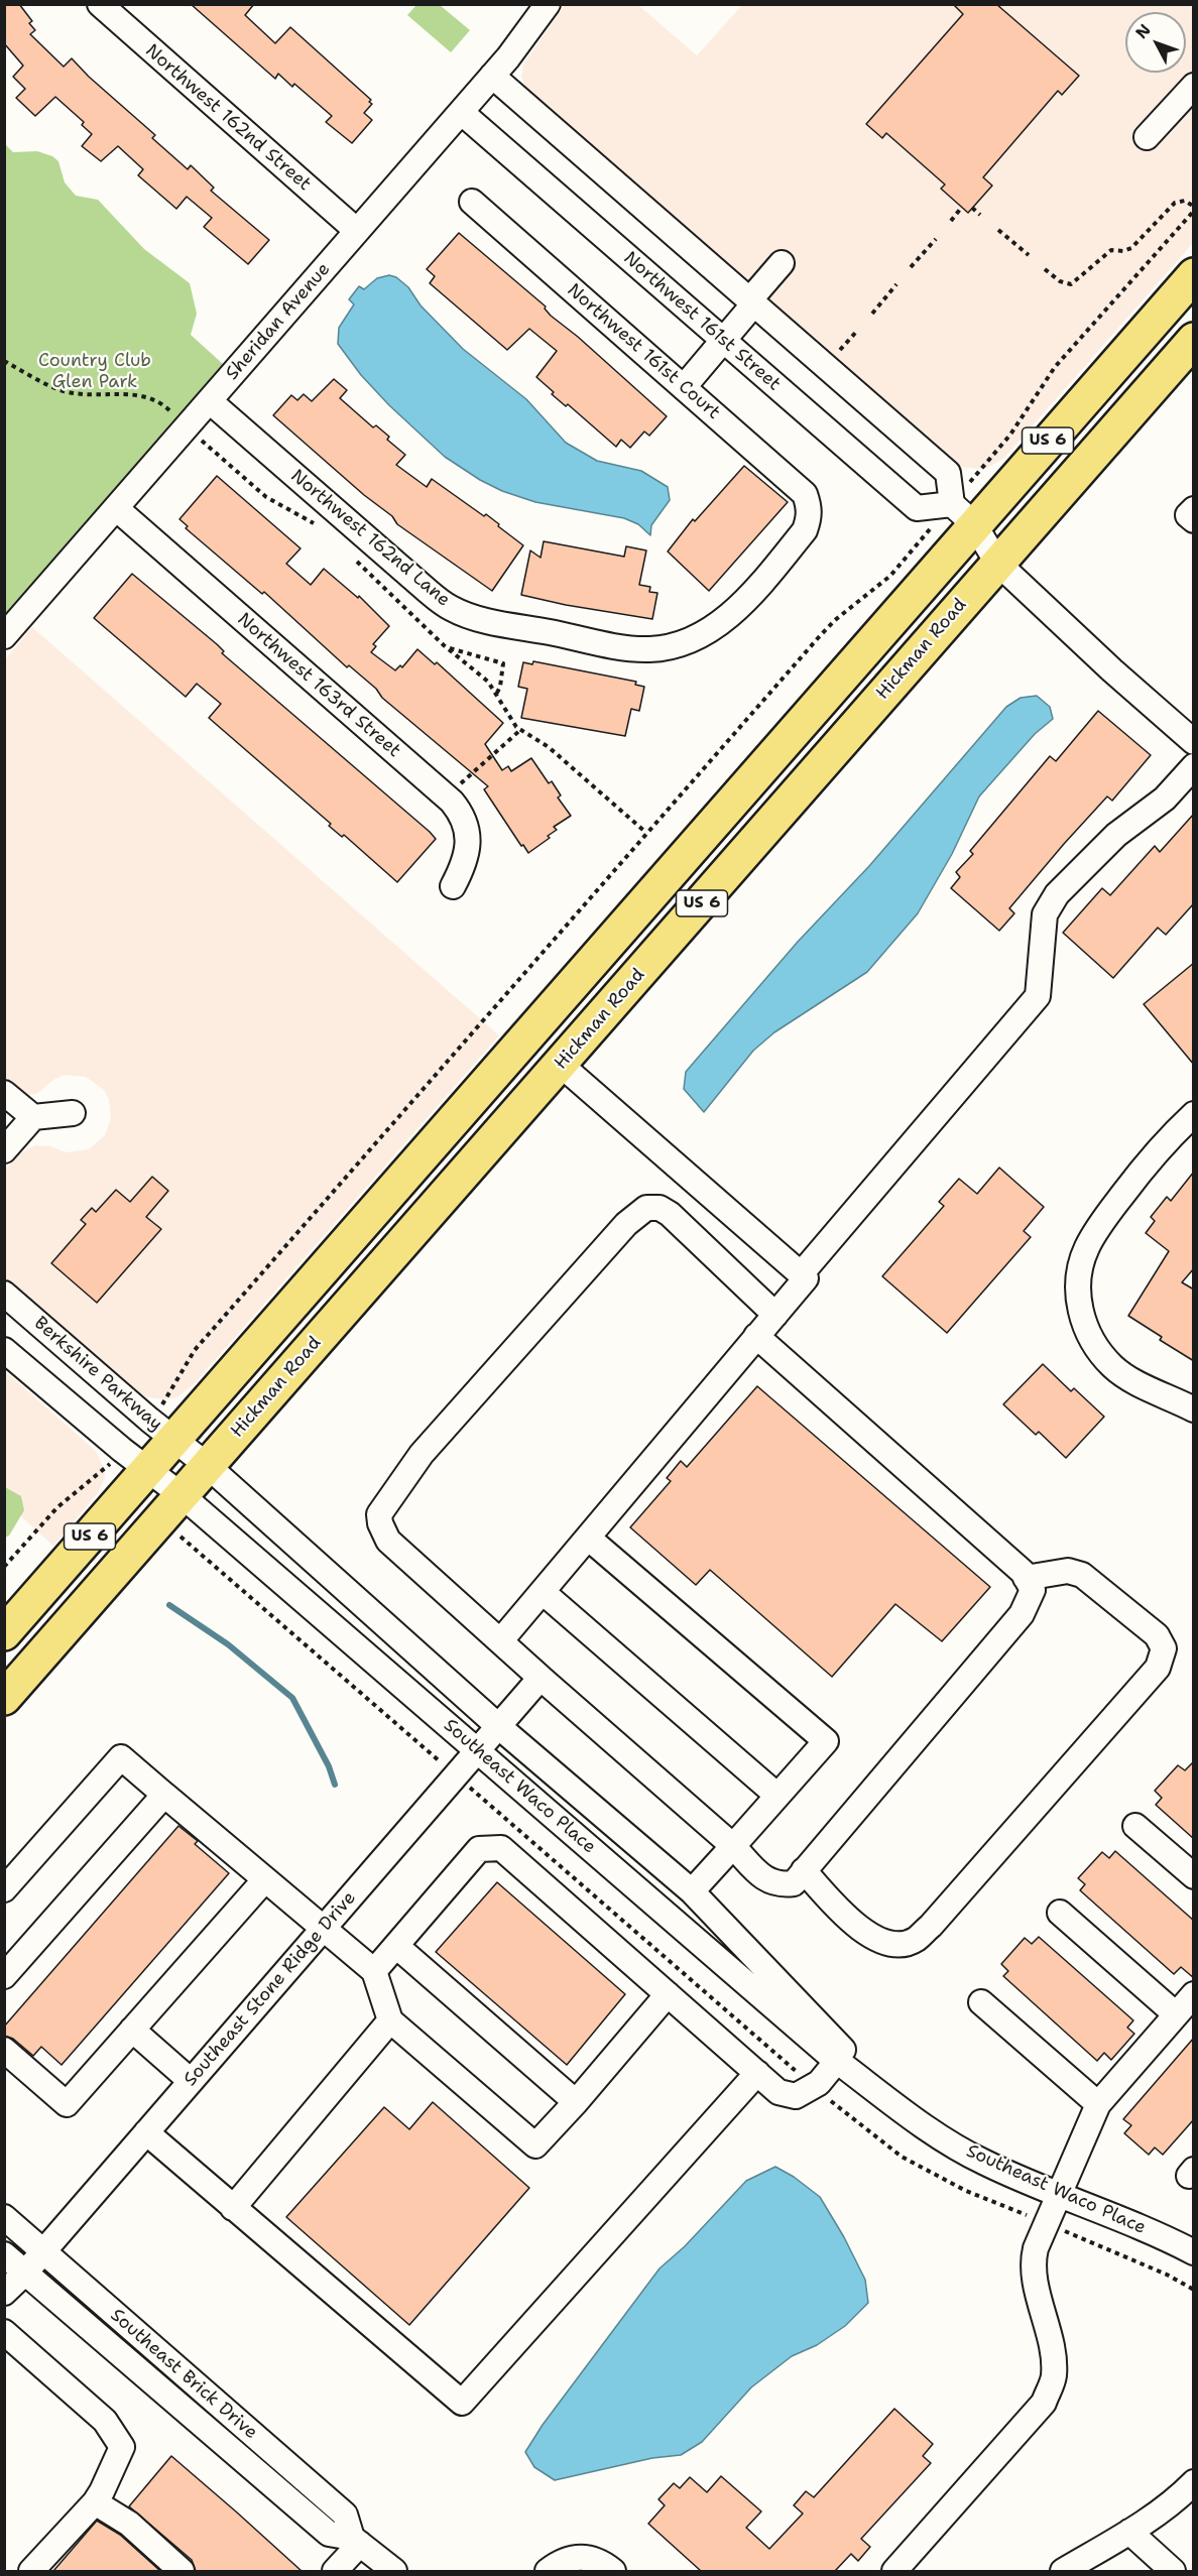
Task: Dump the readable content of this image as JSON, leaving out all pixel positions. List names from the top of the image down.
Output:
{
  "streets": {
    "highway": ["US 6", "Hickman Road"],
    "street": [
      "Northwest 162nd Street",
      "Sheridan Avenue",
      "Northwest 161st Street",
      "Northwest 161st Court",
      "Northwest 162nd Lane",
      "Northwest 163rd Street",
      "Berkshire Parkway",
      "Southeast Waco Place",
      "Southeast Stone Ridge Drive",
      "Southeast Brick Drive"
    ]
  },
  "crossings": [
    ["Northwest 162nd Street", "Sheridan Avenue"],
    ["Sheridan Avenue", "Northwest 161st Street"],
    ["Sheridan Avenue", "Northwest 162nd Lane"],
    ["Sheridan Avenue", "Northwest 163rd Street"],
    ["Northwest 161st Street", "Hickman Road"],
    ["Northwest 161st Court", "Northwest 162nd Lane"],
    ["Hickman Road", "Berkshire Parkway"],
    ["Hickman Road", "Southeast Waco Place"],
    ["Berkshire Parkway", "Southeast Waco Place"],
    ["Southeast Waco Place", "Southeast Stone Ridge Drive"],
    ["Southeast Stone Ridge Drive", "Southeast Brick Drive"]
  ],
  "parks": ["Country Club Glen Park"],
  "north": "top left"
}
